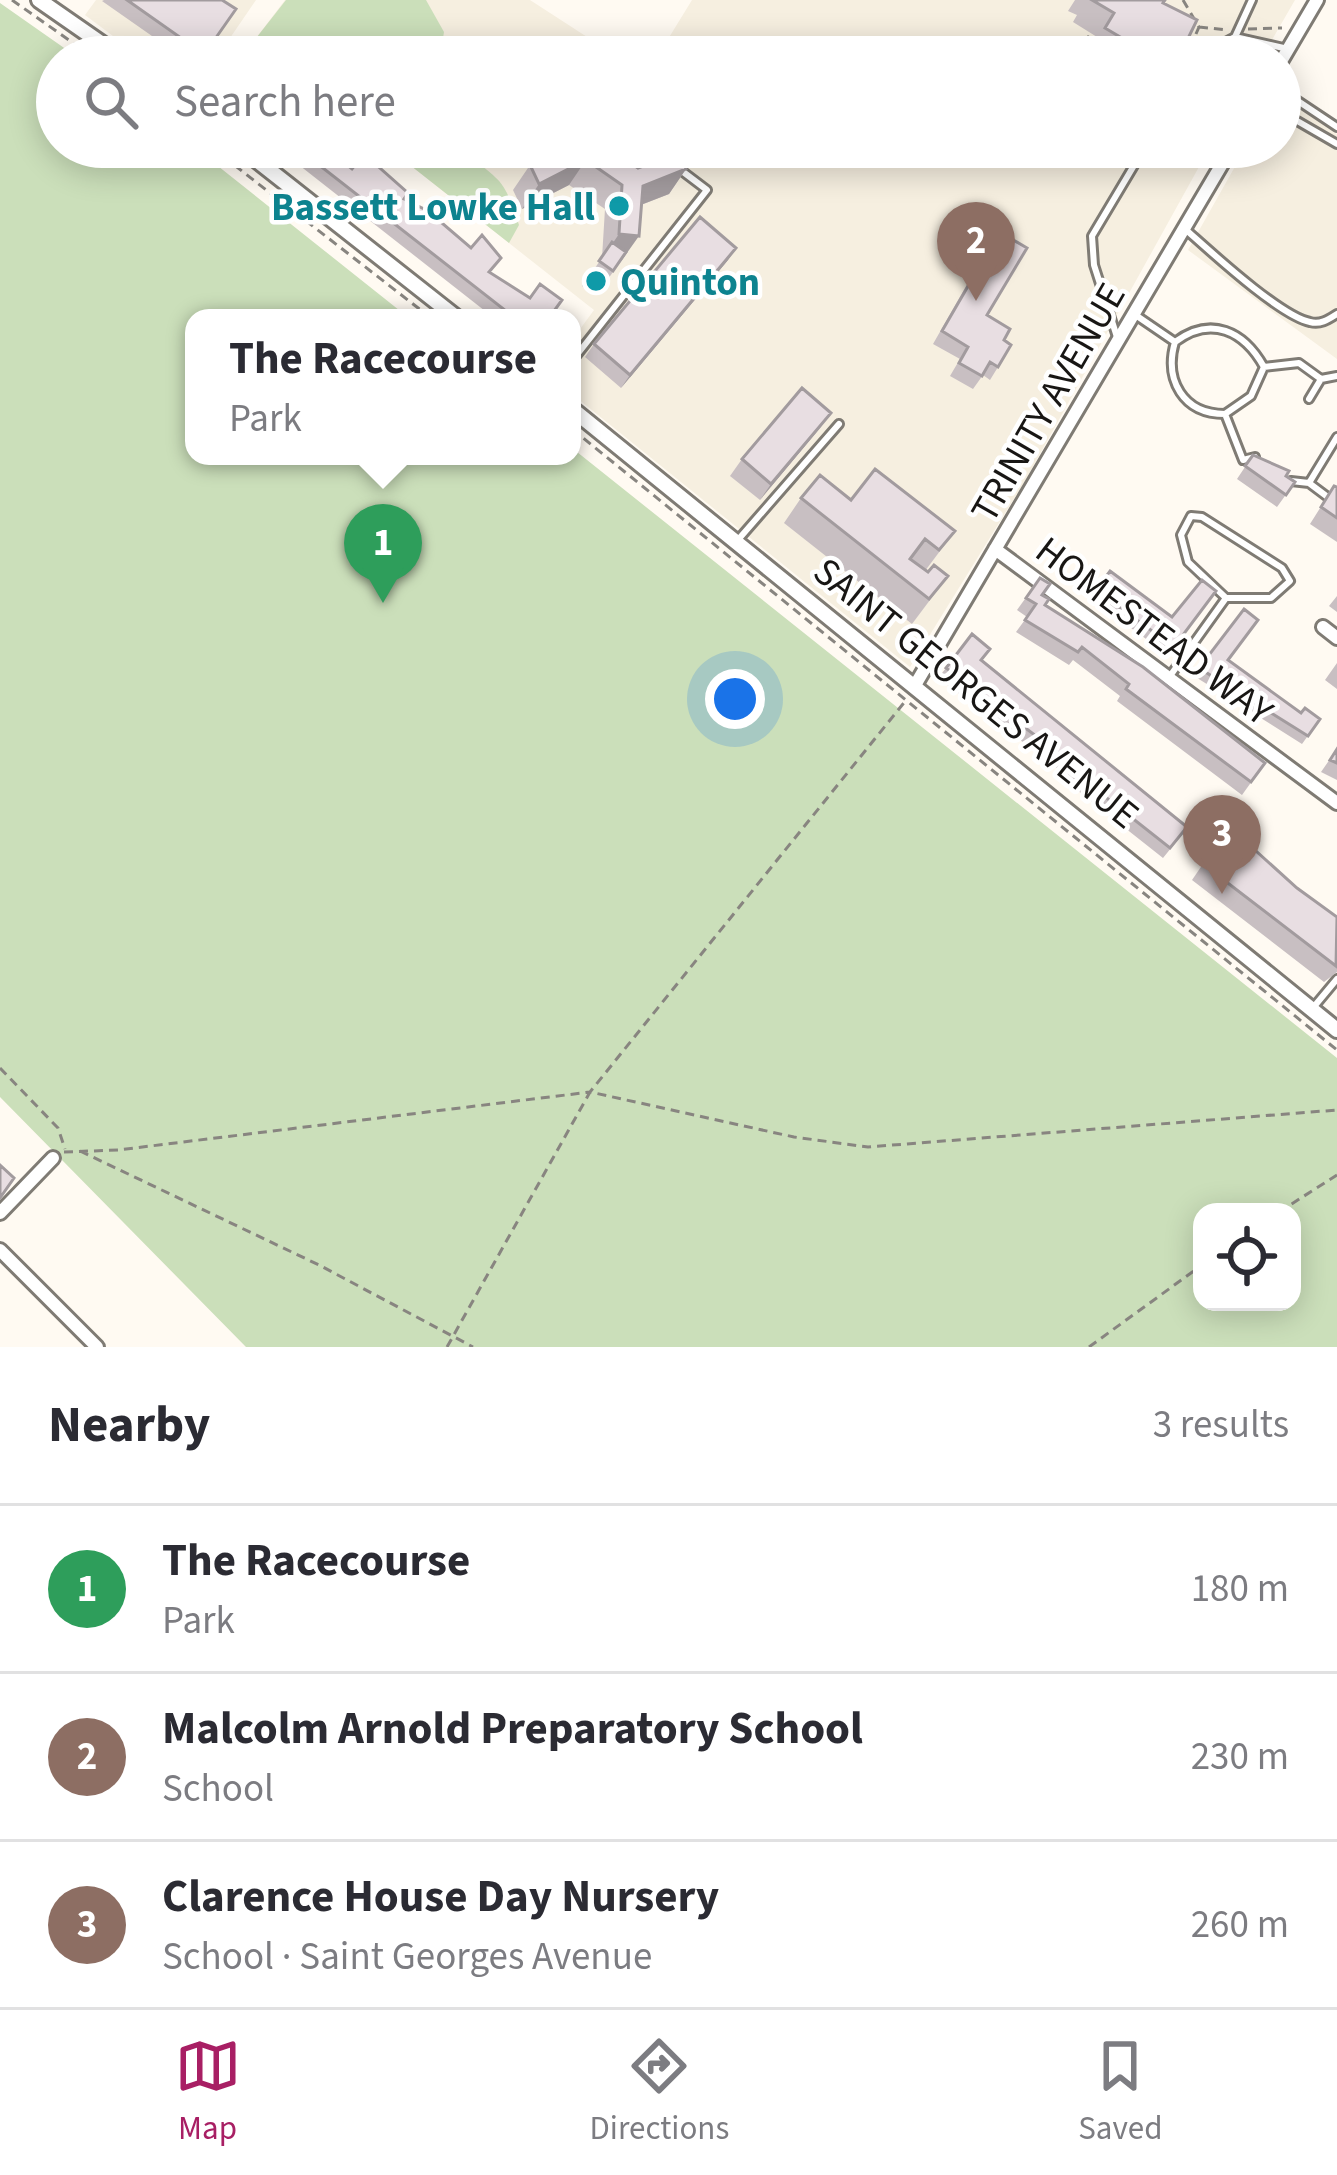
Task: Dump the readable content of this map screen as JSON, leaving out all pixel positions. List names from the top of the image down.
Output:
{
  "streets": {
    "street": ["TRINITY AVENUE", "HOMESTEAD WAY", "SAINT GEORGES AVENUE"]
  },
  "crossings": [
    ["TRINITY AVENUE", "HOMESTEAD WAY"],
    ["TRINITY AVENUE", "SAINT GEORGES AVENUE"]
  ],
  "places": ["Bassett Lowke Hall", "Quinton"],
  "page": {
    "search": "Search here",
    "pins": ["2", "1", "3"],
    "popup": ["The Racecourse", "Park"],
    "heading": ["Nearby", "3 results"],
    "list": [
      {
        "mark": "1",
        "name": "The Racecourse",
        "note": "Park",
        "value": "180 m"
      },
      {
        "mark": "2",
        "name": "Malcolm Arnold Preparatory School",
        "note": "School",
        "value": "230 m"
      },
      {
        "mark": "3",
        "name": "Clarence House Day Nursery",
        "note": "School · Saint Georges Avenue",
        "value": "260 m"
      }
    ],
    "nav": ["Map", "Directions", "Saved"]
  }
}
